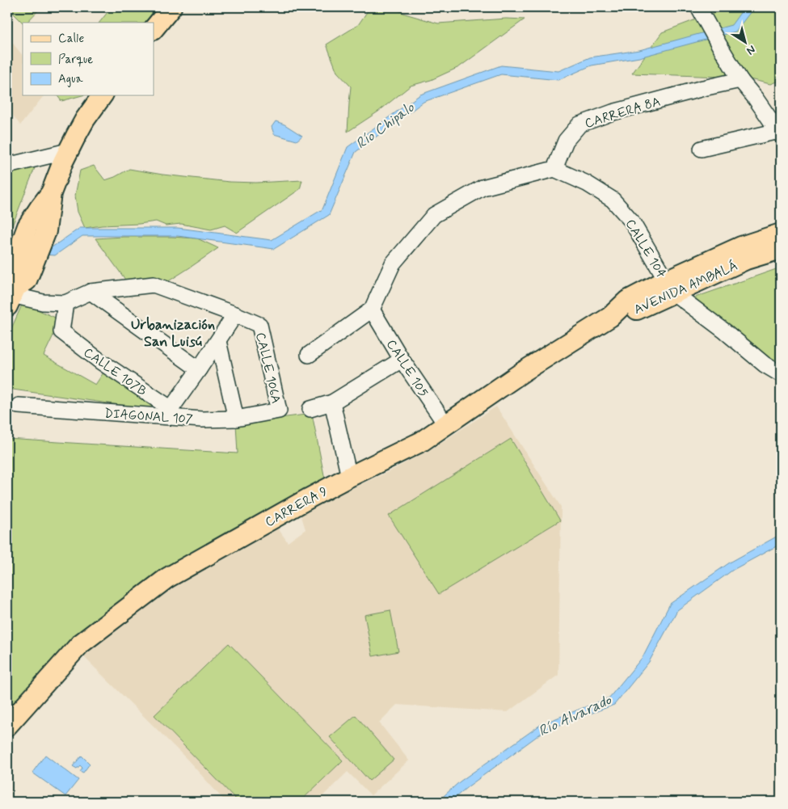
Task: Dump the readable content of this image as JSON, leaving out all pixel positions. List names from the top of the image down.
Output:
{
  "streets": {
    "main road": ["AVENIDA AMBALÁ", "CARRERA 9"],
    "street": [
      "CARRERA 8A",
      "CALLE 104",
      "CALLE 106A",
      "CALLE 105",
      "CALLE 107B",
      "DIAGONAL 107"
    ]
  },
  "crossings": [
    ["CARRERA 8A", "CALLE 104"],
    ["CALLE 104", "AVENIDA AMBALÁ"],
    ["AVENIDA AMBALÁ", "CARRERA 9"],
    ["CALLE 106A", "DIAGONAL 107"],
    ["CALLE 105", "CARRERA 9"],
    ["CALLE 107B", "DIAGONAL 107"]
  ],
  "districts": ["Urbanización San Luisú"],
  "water": ["Río Chipalo", "Río Alvarado"],
  "legend": ["Calle", "Parque", "Agua"],
  "north": "bottom right"
}
